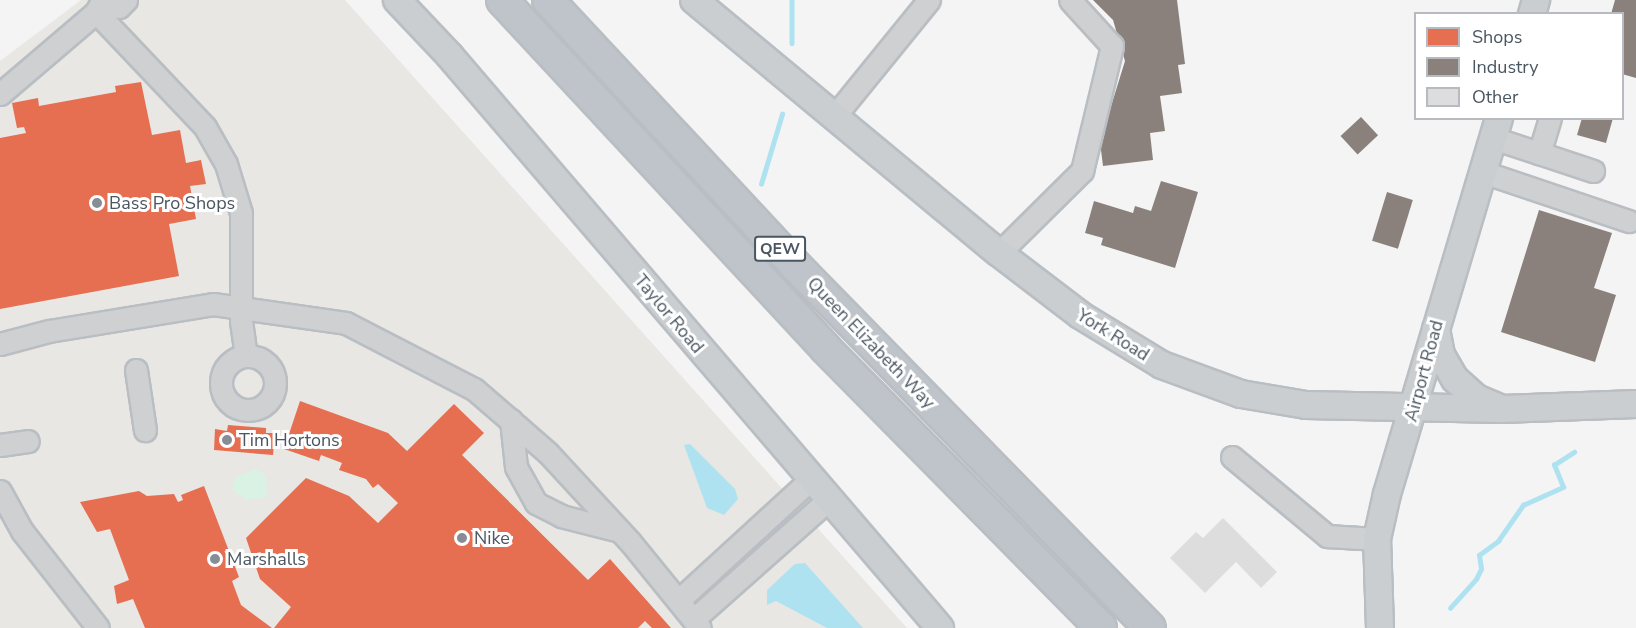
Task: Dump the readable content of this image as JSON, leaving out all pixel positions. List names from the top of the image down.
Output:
{
  "streets": {
    "highway": ["QEW", "Queen Elizabeth Way"],
    "main road": ["Taylor Road", "York Road", "Airport Road"]
  },
  "crossings": [
    ["York Road", "Airport Road"]
  ],
  "places": [
    "Bass Pro Shops",
    "Tim Hortons",
    "Nike",
    "Marshalls"
  ],
  "legend": ["Shops", "Industry", "Other"]
}
